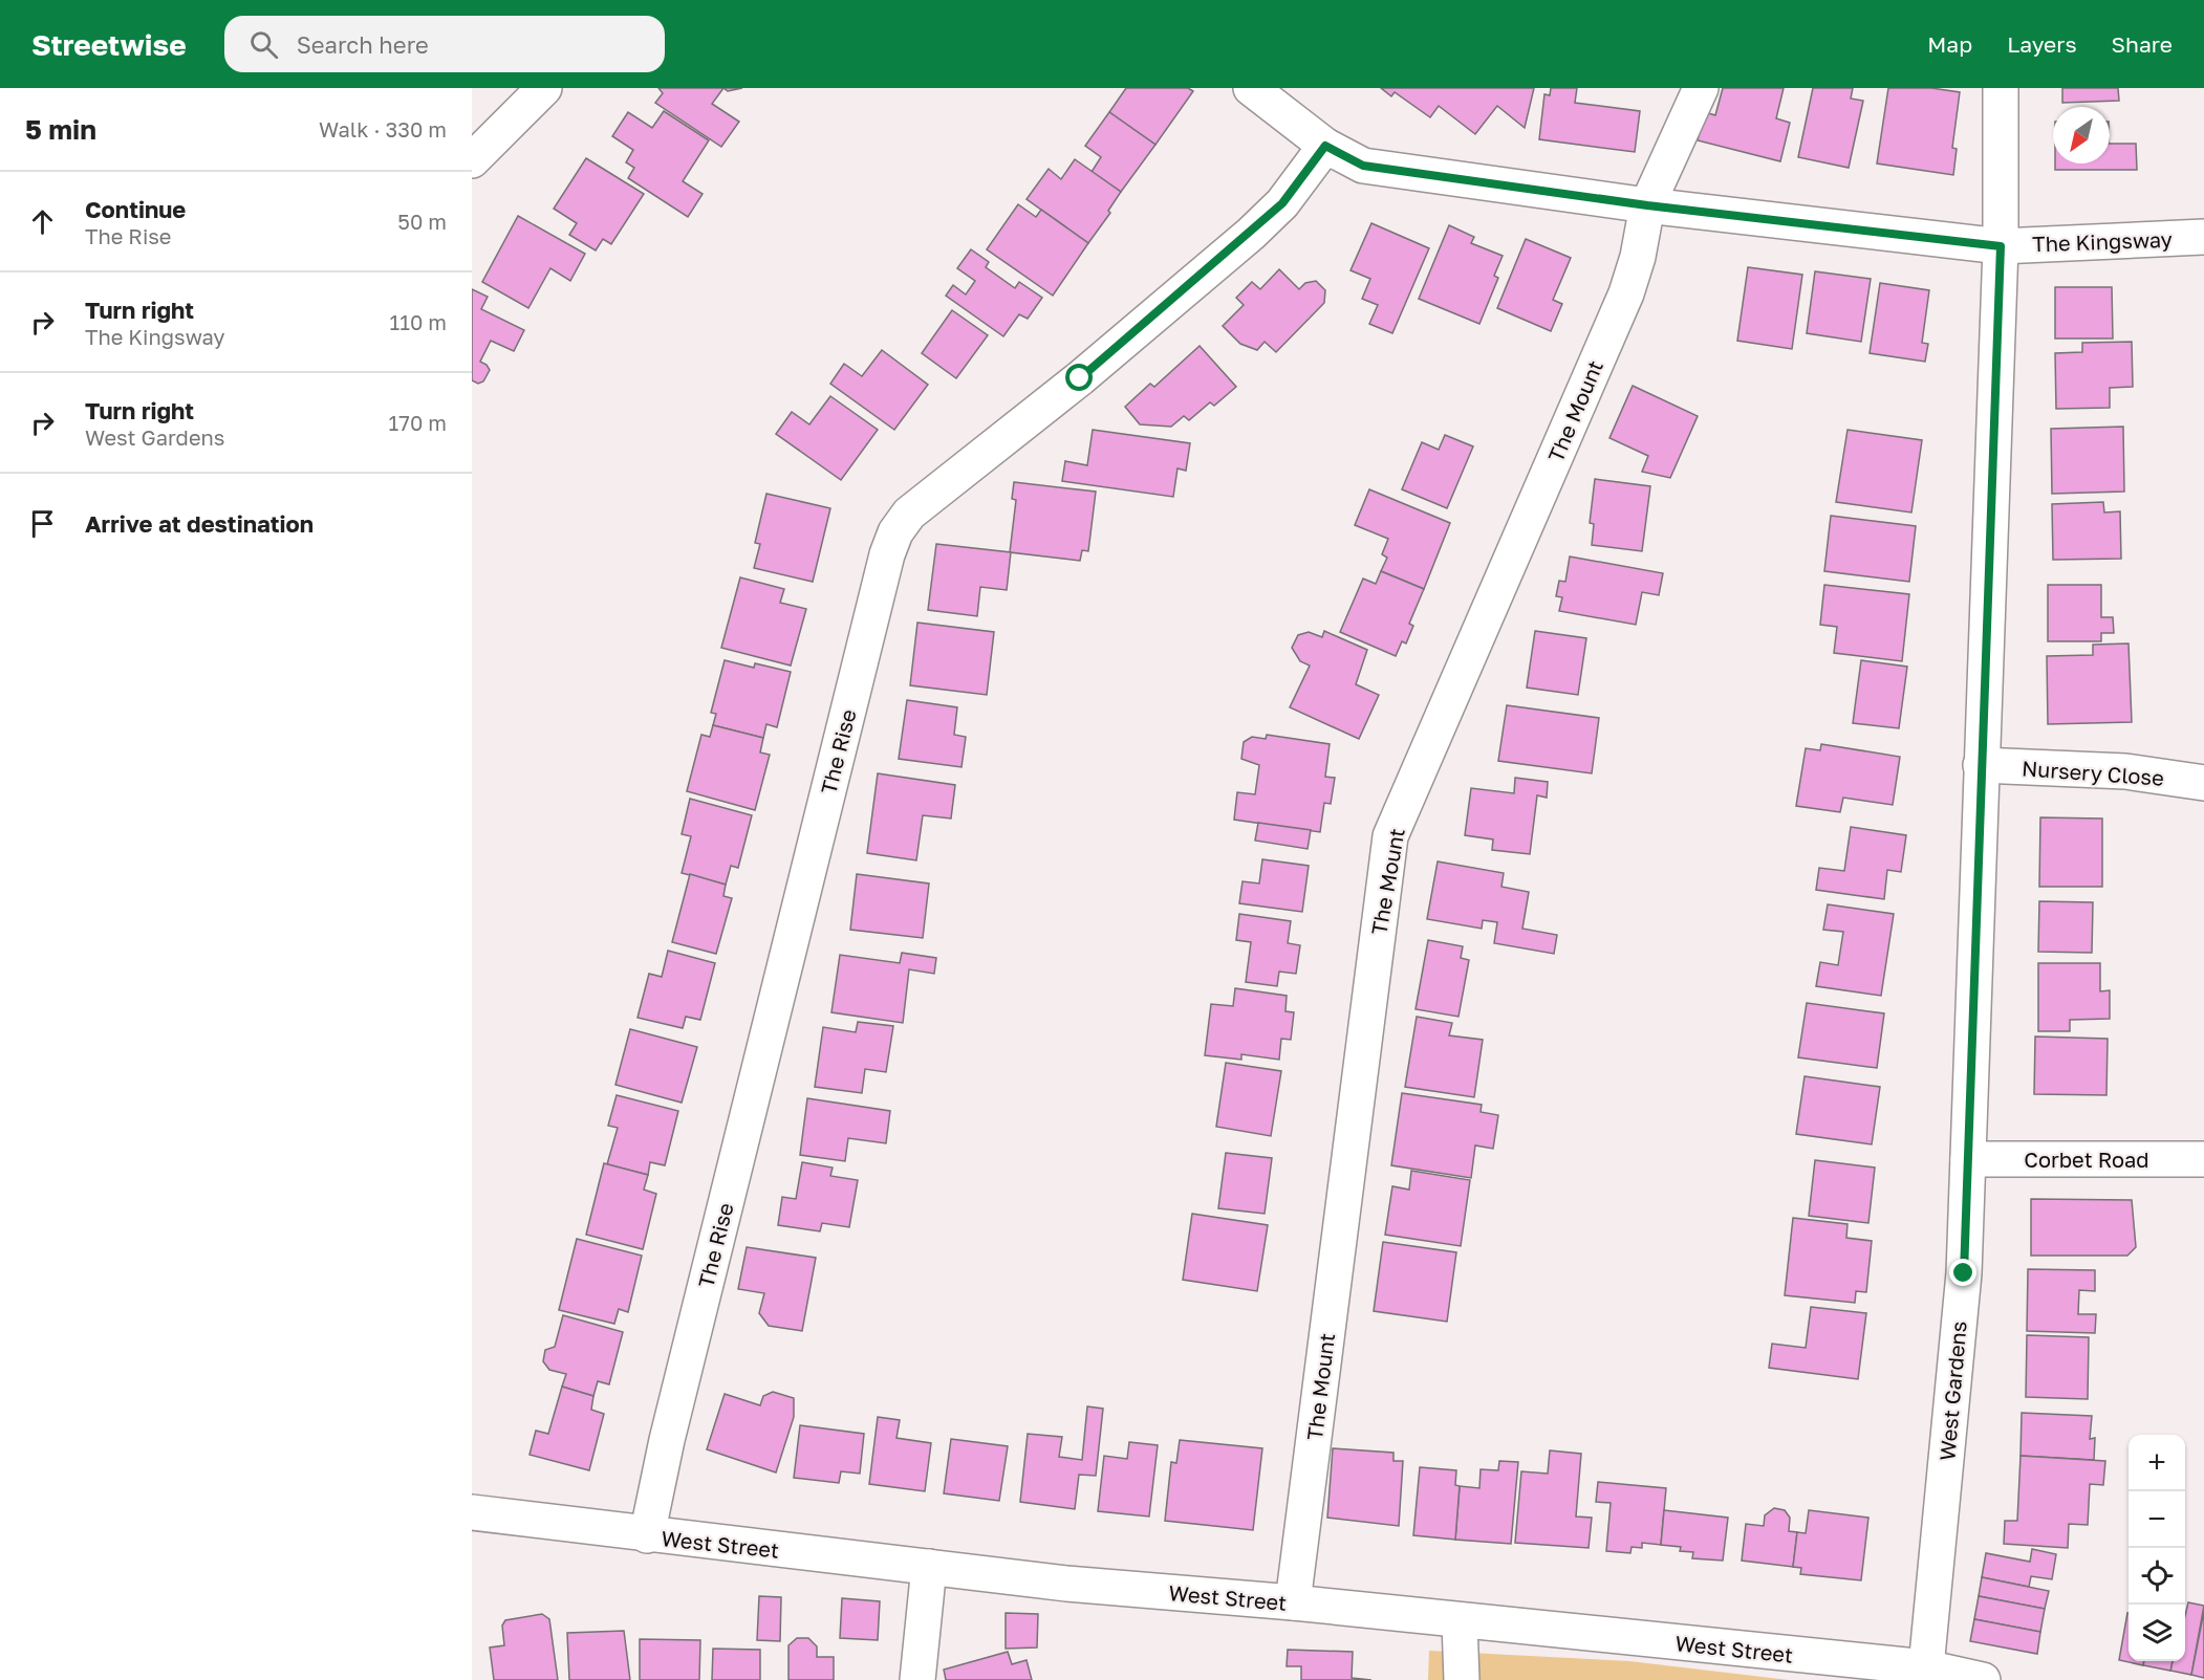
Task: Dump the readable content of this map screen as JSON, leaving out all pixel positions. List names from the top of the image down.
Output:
{
  "streets": {
    "street": [
      "The Kingsway",
      "The Mount",
      "The Rise",
      "Nursery Close",
      "Corbet Road",
      "West Gardens",
      "West Street"
    ]
  },
  "crossings": [
    ["The Kingsway", "The Mount"],
    ["The Kingsway", "The Rise"],
    ["The Kingsway", "West Gardens"],
    ["The Mount", "West Street"],
    ["The Rise", "West Street"],
    ["Nursery Close", "West Gardens"],
    ["Corbet Road", "West Gardens"],
    ["West Gardens", "West Street"]
  ],
  "north": "bottom left",
  "page": {
    "header": "Streetwise",
    "search": "Search here",
    "nav": ["Map", "Layers", "Share"],
    "heading": ["5 min", "Walk · 330 m"],
    "list": [
      ["Continue", "The Rise", "50 m"],
      ["Turn right", "The Kingsway", "110 m"],
      ["Turn right", "West Gardens", "170 m"],
      "Arrive at destination"
    ],
    "map_buttons": ["+", "−"]
  }
}
